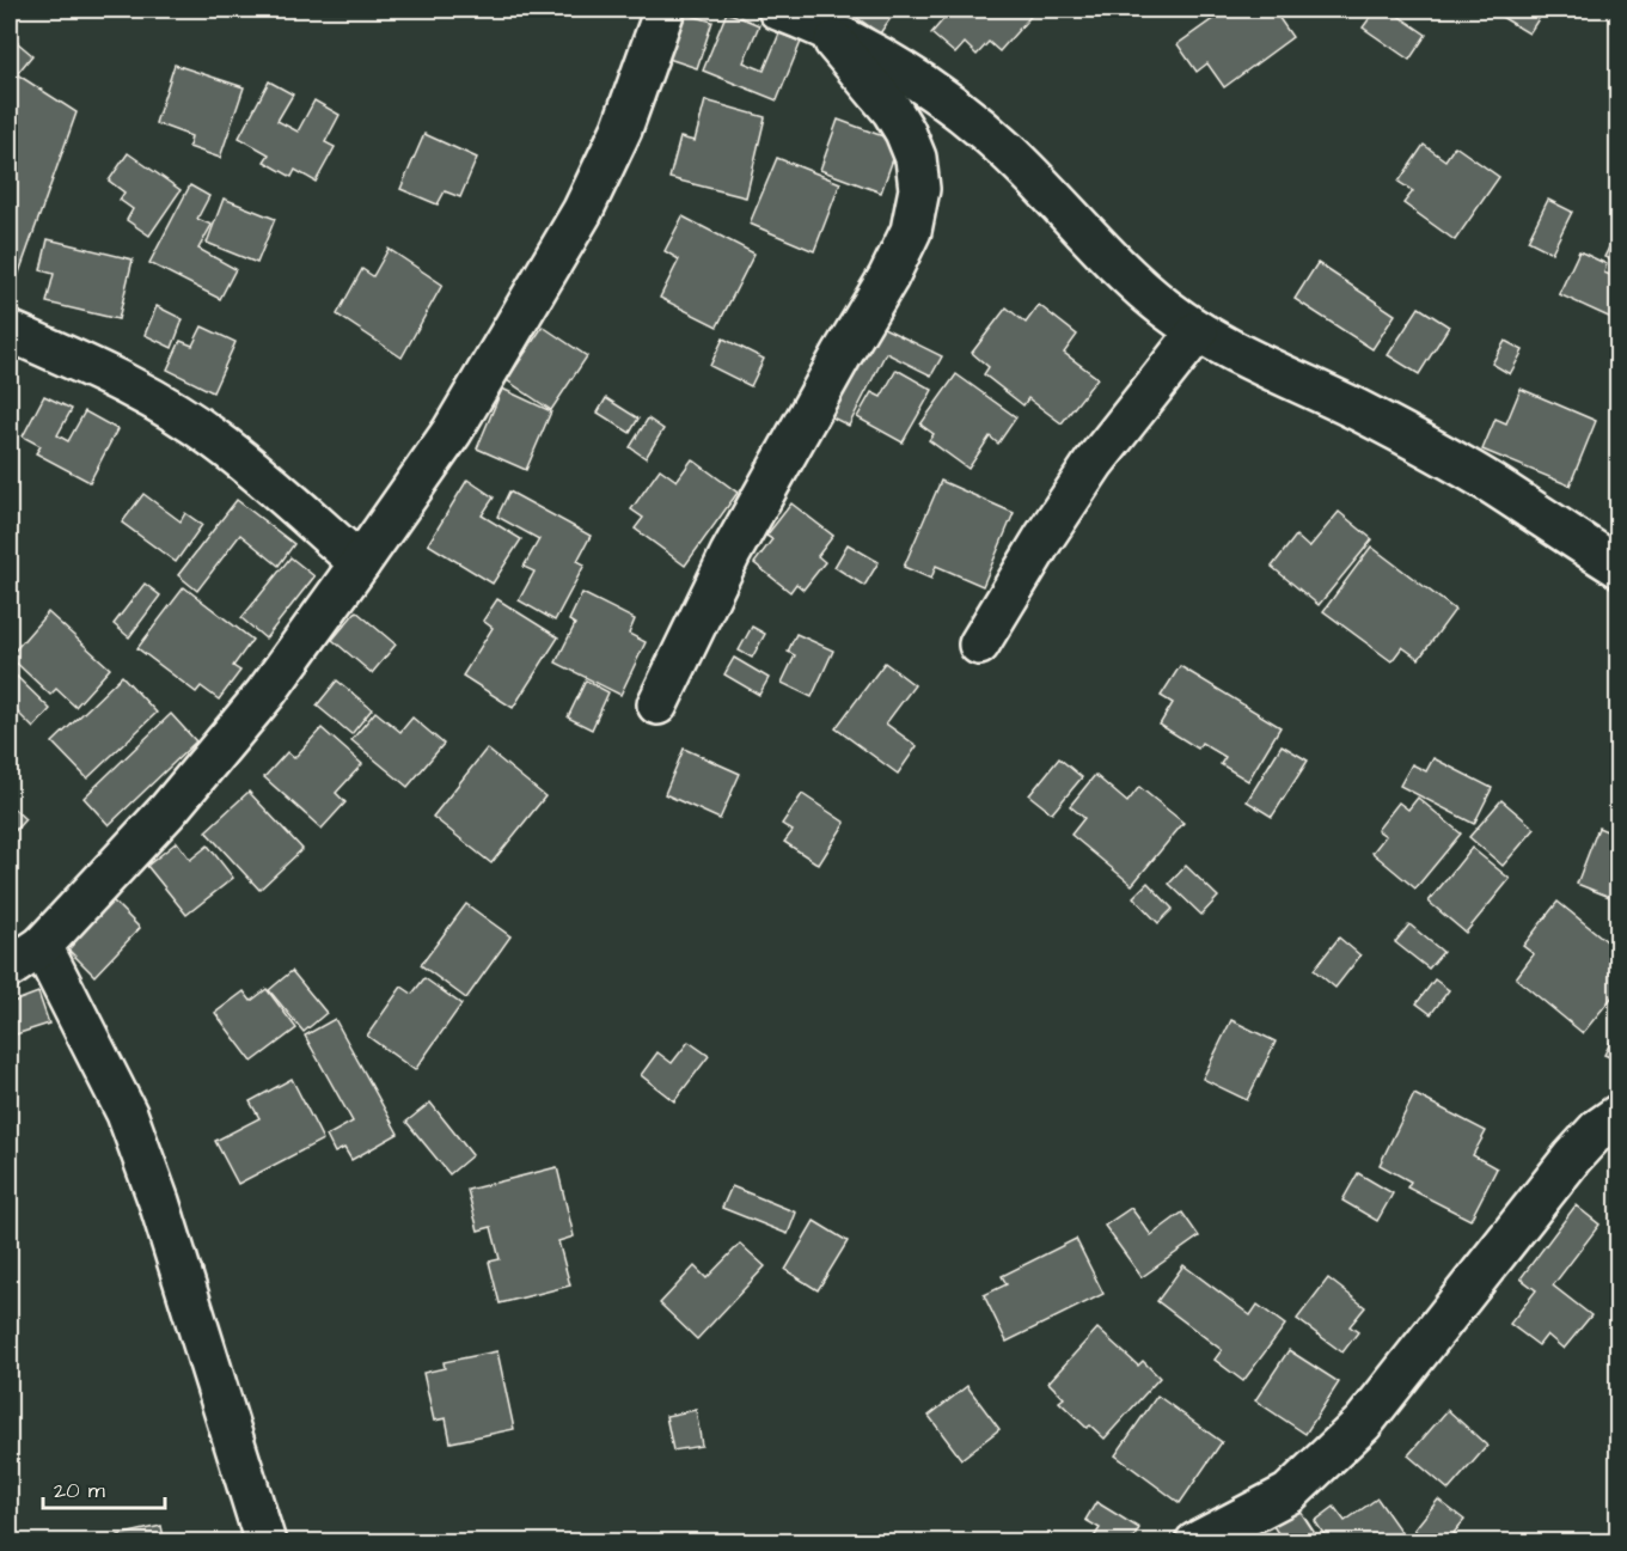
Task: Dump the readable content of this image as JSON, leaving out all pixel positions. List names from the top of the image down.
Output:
{
  "scale_bar": "20 m"
}
